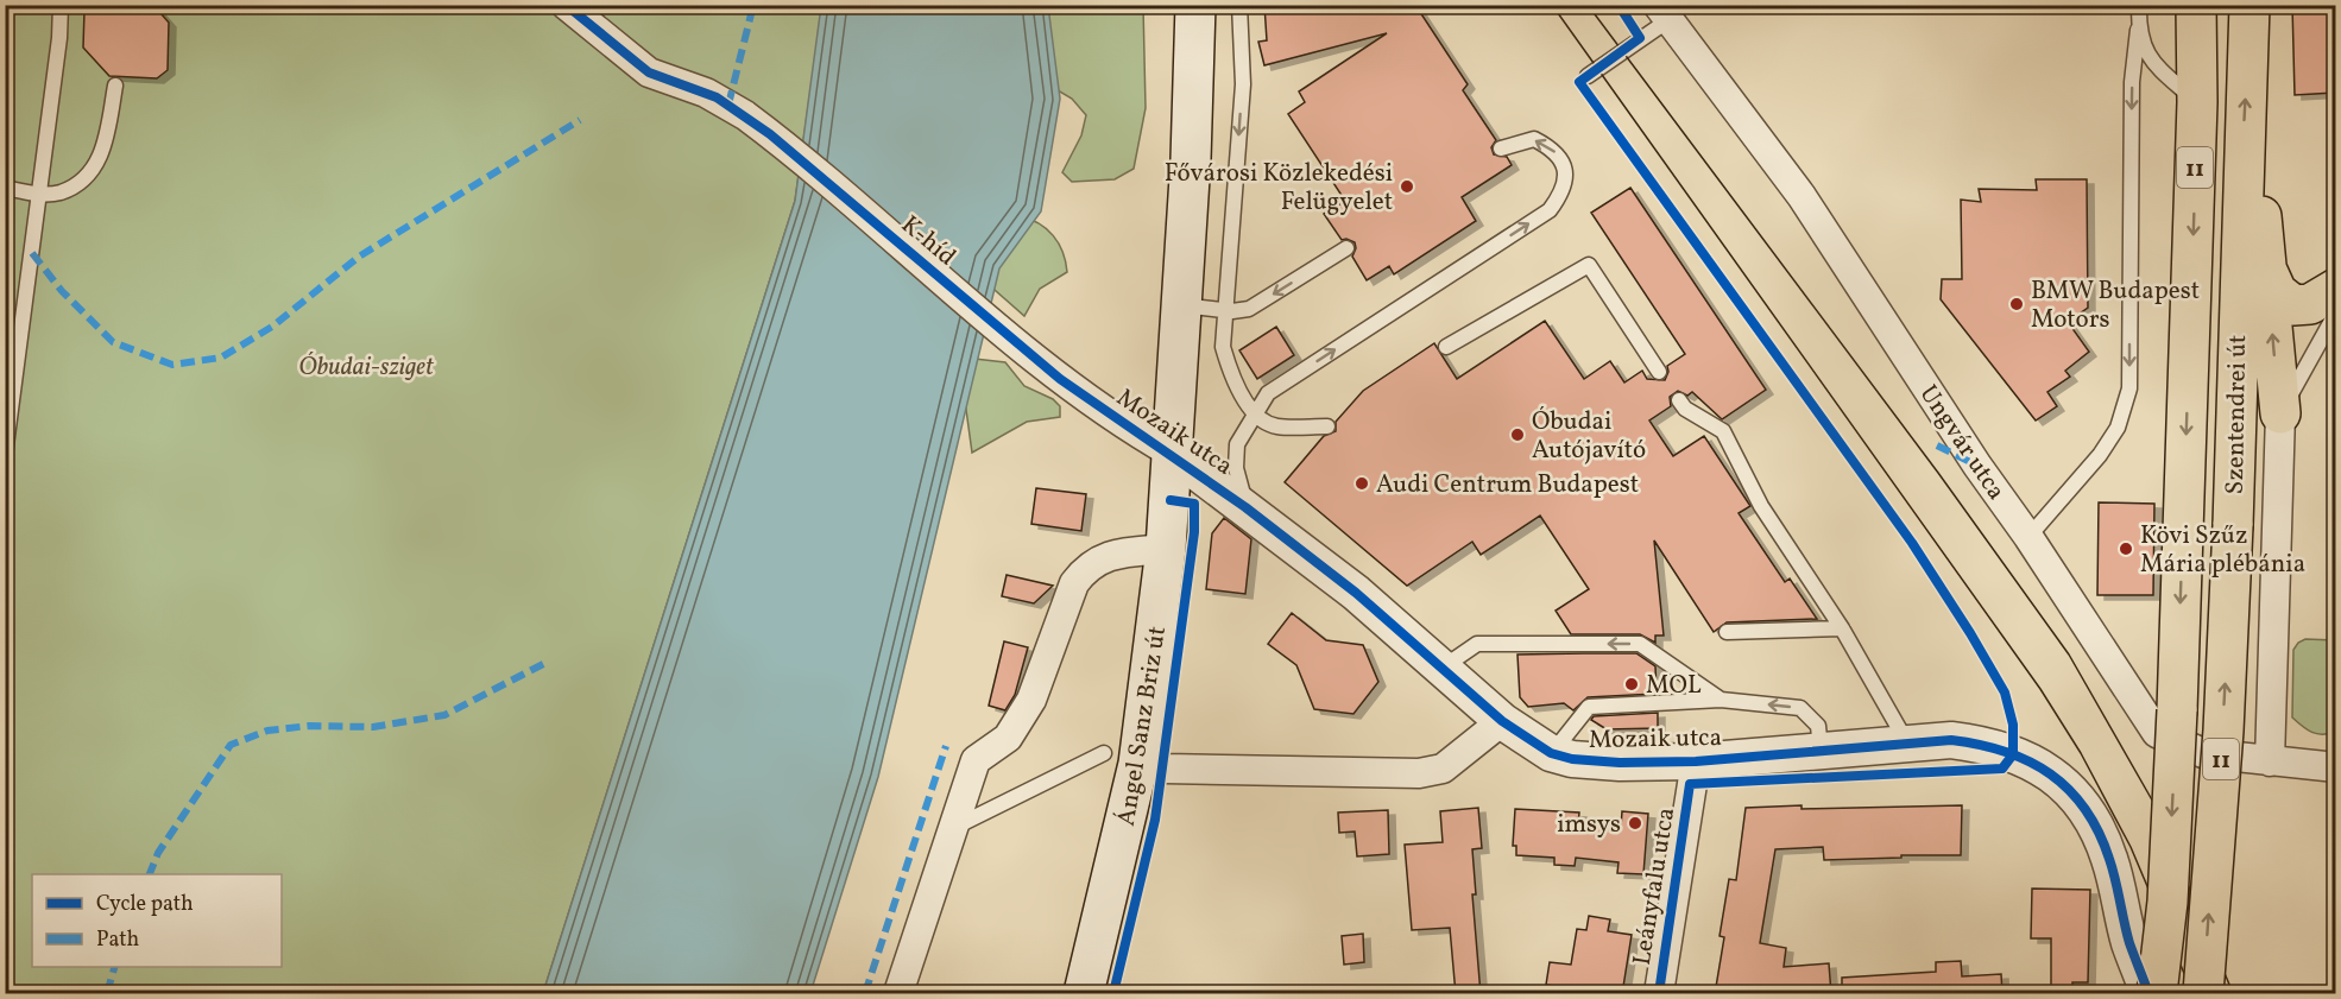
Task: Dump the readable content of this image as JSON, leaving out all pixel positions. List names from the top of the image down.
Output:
{
  "streets": {
    "main road": ["11", "Szentendrei út", "Ángel Sanz Briz út"],
    "street": [
      "K-híd",
      "Mozaik utca",
      "Ungvár utca",
      "Leányfalu utca"
    ]
  },
  "crossings": [
    ["K-híd", "Mozaik utca"],
    ["Szentendrei út", "Ungvár utca"],
    ["Mozaik utca", "Ángel Sanz Briz út"],
    ["Mozaik utca", "Leányfalu utca"]
  ],
  "parks": ["Óbudai-sziget"],
  "places": [
    "Fővárosi Közlekedési Felügyelet",
    "BMW Budapest Motors",
    "Óbudai Autójavító",
    "Audi Centrum Budapest",
    "Kövi Szűz Mária plébánia",
    "MOL",
    "imsys"
  ],
  "legend": ["Cycle path", "Path"]
}
